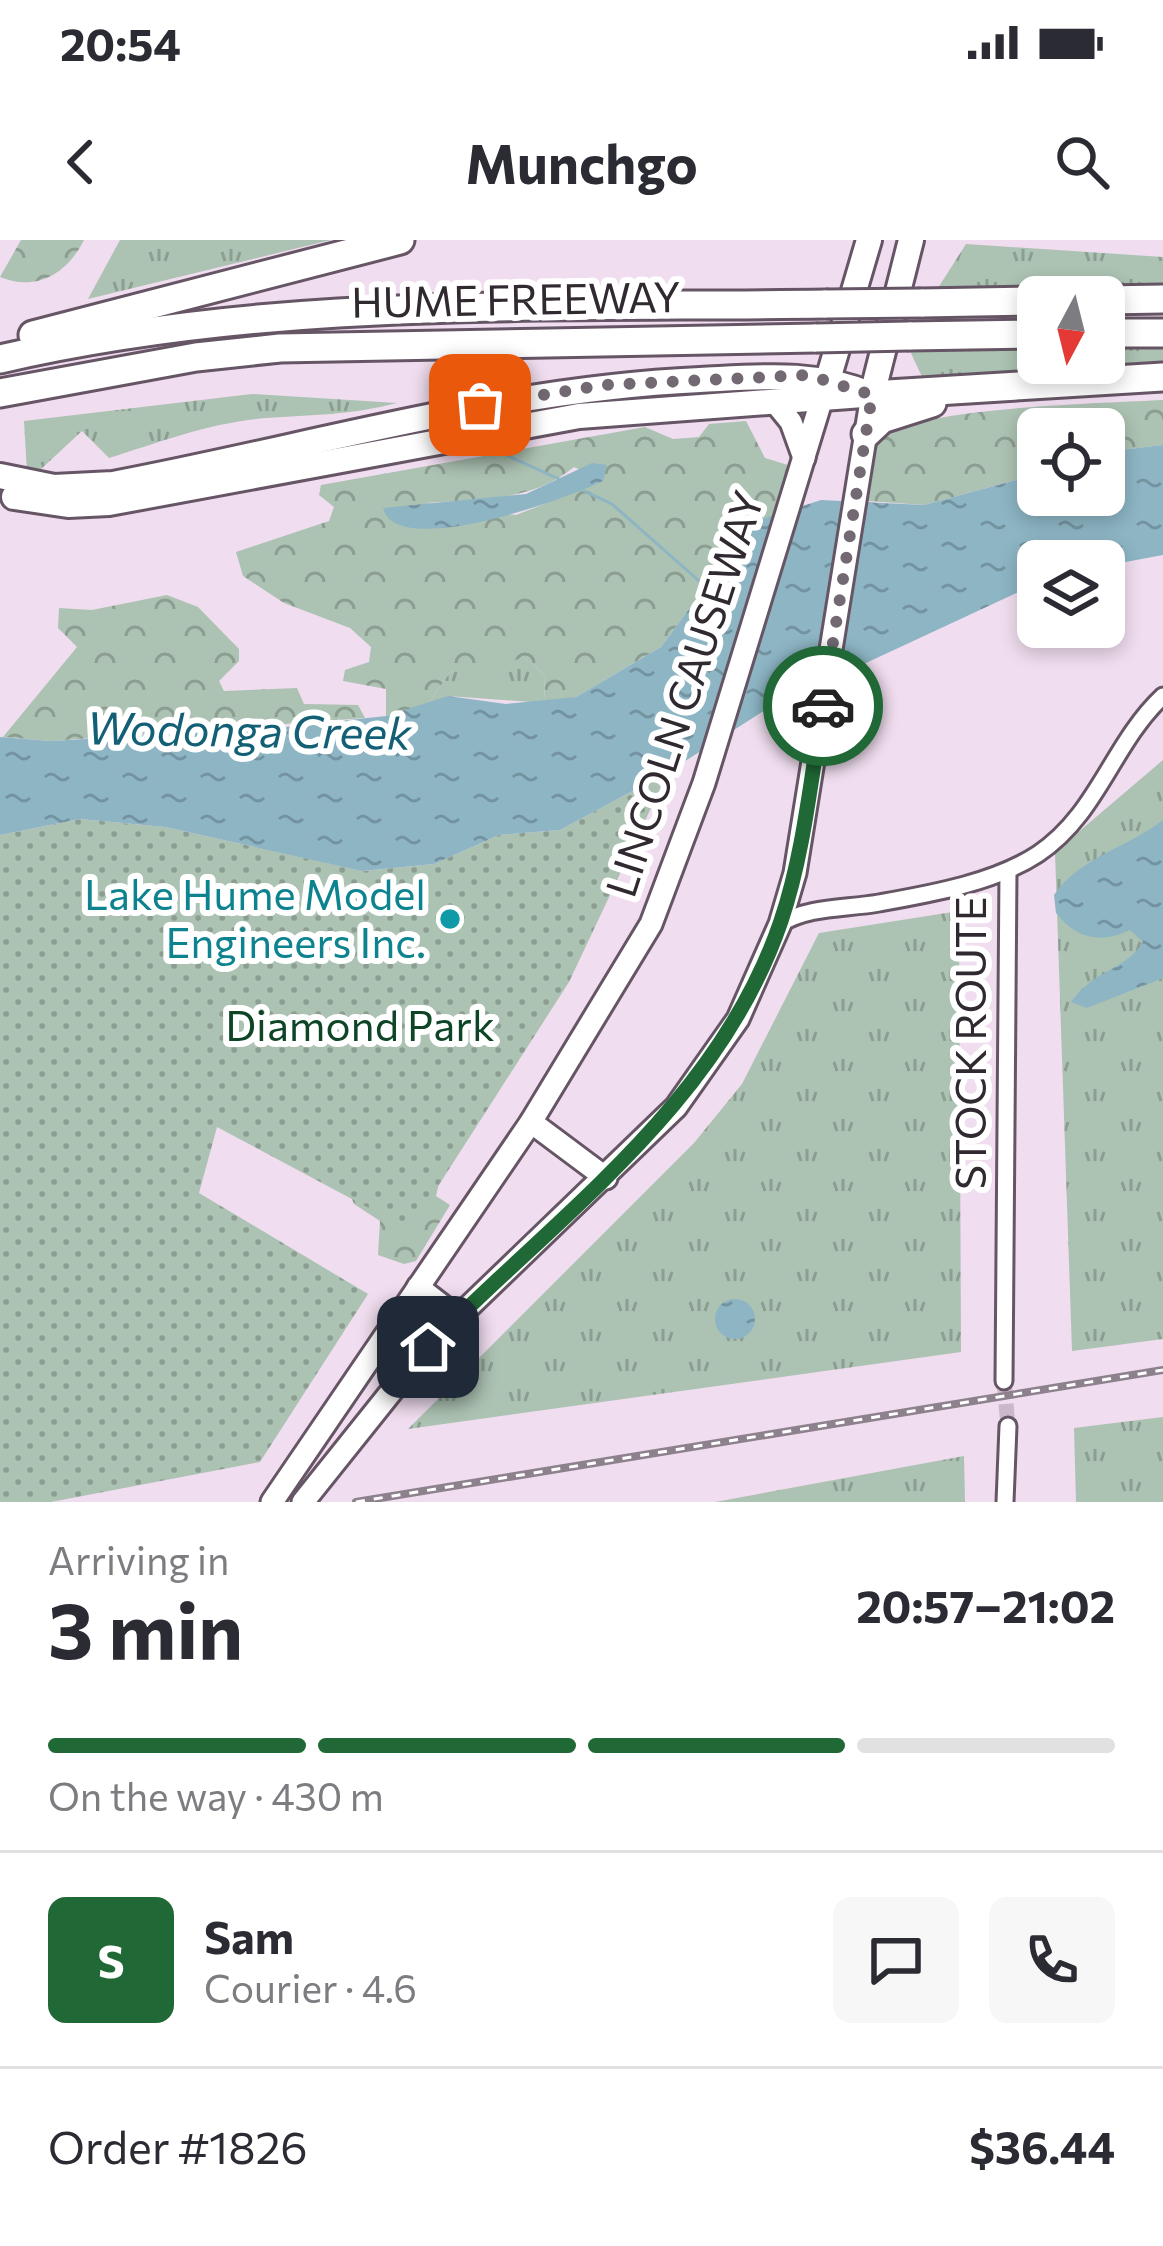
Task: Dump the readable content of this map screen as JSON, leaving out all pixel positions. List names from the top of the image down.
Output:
{
  "streets": {
    "highway": ["HUME FREEWAY"],
    "main road": ["LINCOLN CAUSEWAY"],
    "street": ["STOCK ROUTE"]
  },
  "water": ["Wodonga Creek"],
  "parks": ["Diamond Park"],
  "places": ["Lake Hume Model Engineers Inc."],
  "north": "bottom",
  "page": {
    "status": "20:54",
    "header": "Munchgo",
    "heading": ["3 min", "Arriving in", "20:57–21:02"],
    "panel": [
      "Sam",
      "Courier · 4.6",
      "Order #1826",
      "$36.44"
    ],
    "bar": "On the way · 430 m",
    "round": "S"
  }
}
